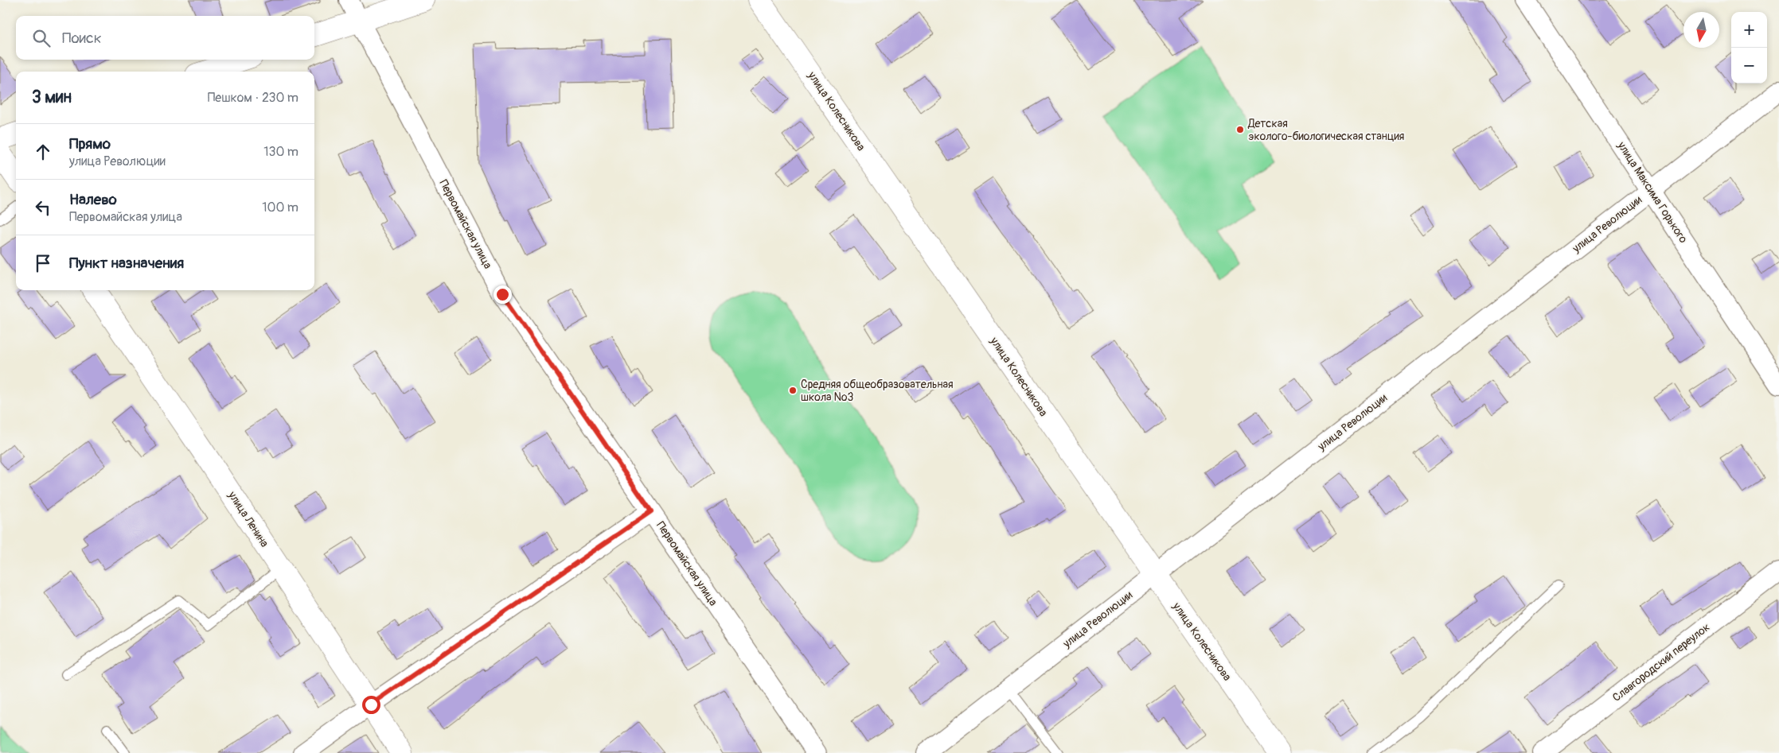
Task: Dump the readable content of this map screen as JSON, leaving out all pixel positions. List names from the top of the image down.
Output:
{
  "streets": {
    "street": [
      "улица Колесникова",
      "улица Максима Горького",
      "Первомайская улица",
      "улица Революции",
      "улица Ленина",
      "Славгородский переулок"
    ]
  },
  "crossings": [
    ["улица Колесникова", "улица Революции"],
    ["улица Максима Горького", "улица Революции"]
  ],
  "places": ["Детская эколого-биологическая станция", "Средняя общеобразовательная школа №3"],
  "north": "bottom",
  "page": {
    "map_buttons": ["+", "−"],
    "search": "Поиск",
    "heading": ["3 мин", "Пешком · 230 m"],
    "list": [
      ["Прямо", "улица Революции", "130 m"],
      ["Налево", "Первомайская улица", "100 m"],
      "Пункт назначения"
    ]
  }
}
